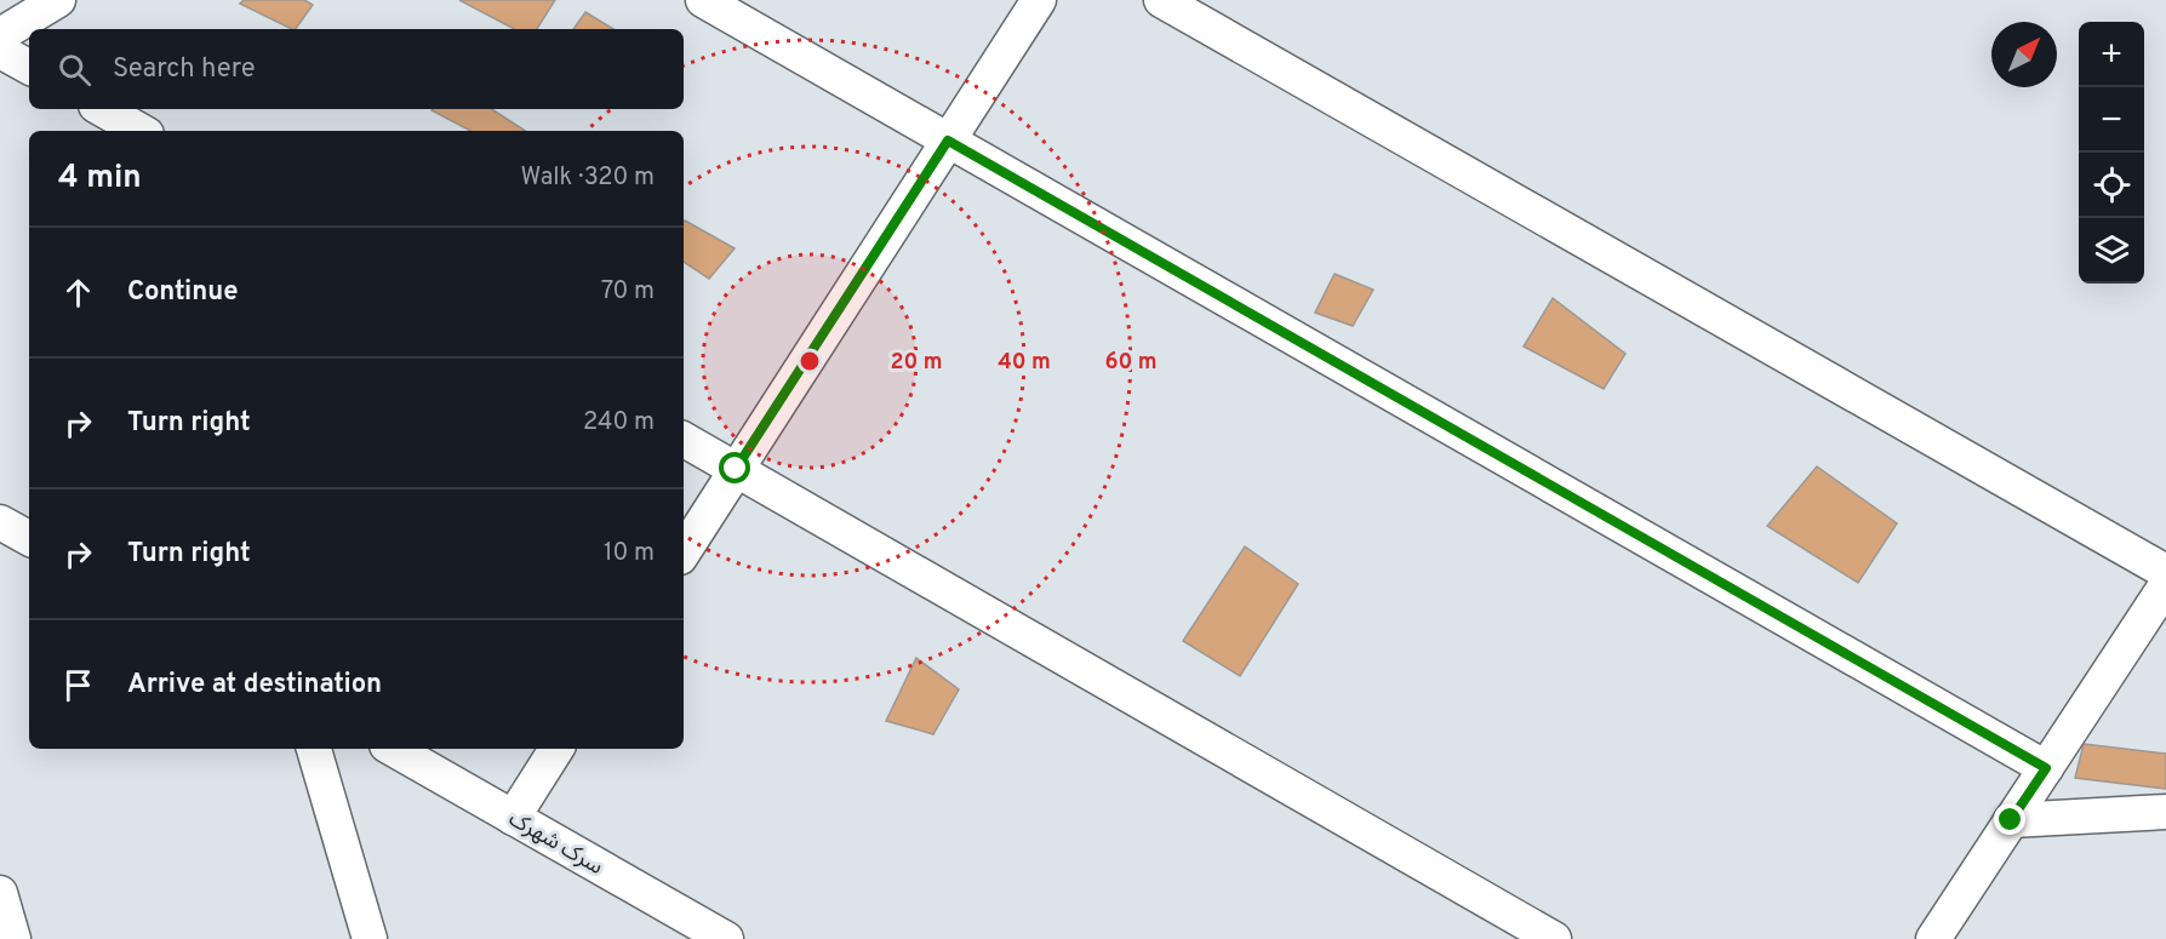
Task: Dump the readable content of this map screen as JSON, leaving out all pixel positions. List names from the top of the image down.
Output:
{
  "streets": {
    "street": ["سرک شهرک"]
  },
  "north": "top right",
  "page": {
    "map_buttons": ["+", "−"],
    "search": "Search here",
    "heading": ["4 min", "Walk · 320 m"],
    "list": [
      ["Continue", "70 m"],
      ["Turn right", "240 m"],
      ["Turn right", "10 m"],
      "Arrive at destination"
    ]
  },
  "rings": ["20 m", "40 m", "60 m"]
}
